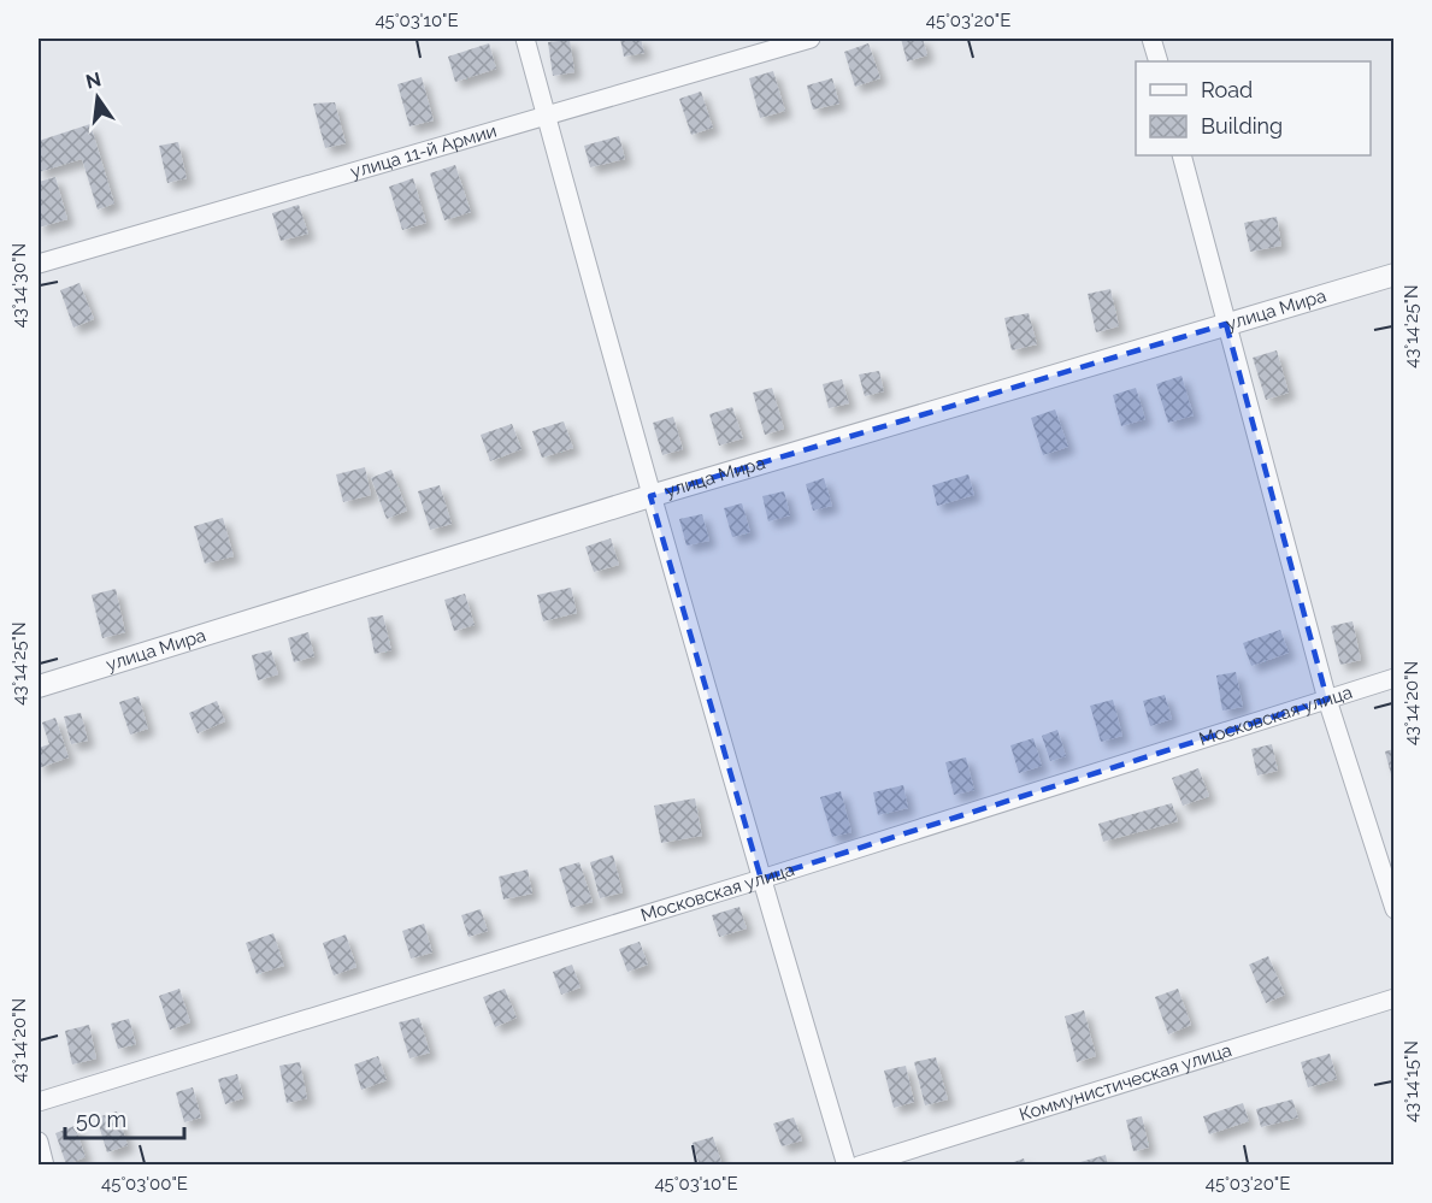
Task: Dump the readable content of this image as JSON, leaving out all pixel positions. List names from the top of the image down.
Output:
{
  "streets": {
    "street": [
      "улица 11-й Армии",
      "улица Мира",
      "Московская улица",
      "Коммунистическая улица"
    ]
  },
  "legend": ["Road", "Building"],
  "scale_bar": "50 m",
  "north": "top",
  "coordinates": [
    "45°03'10\"E",
    "45°03'20\"E",
    "43°14'30\"N",
    "43°14'25\"N",
    "43°14'20\"N",
    "43°14'15\"N",
    "45°03'00\"E"
  ]
}
